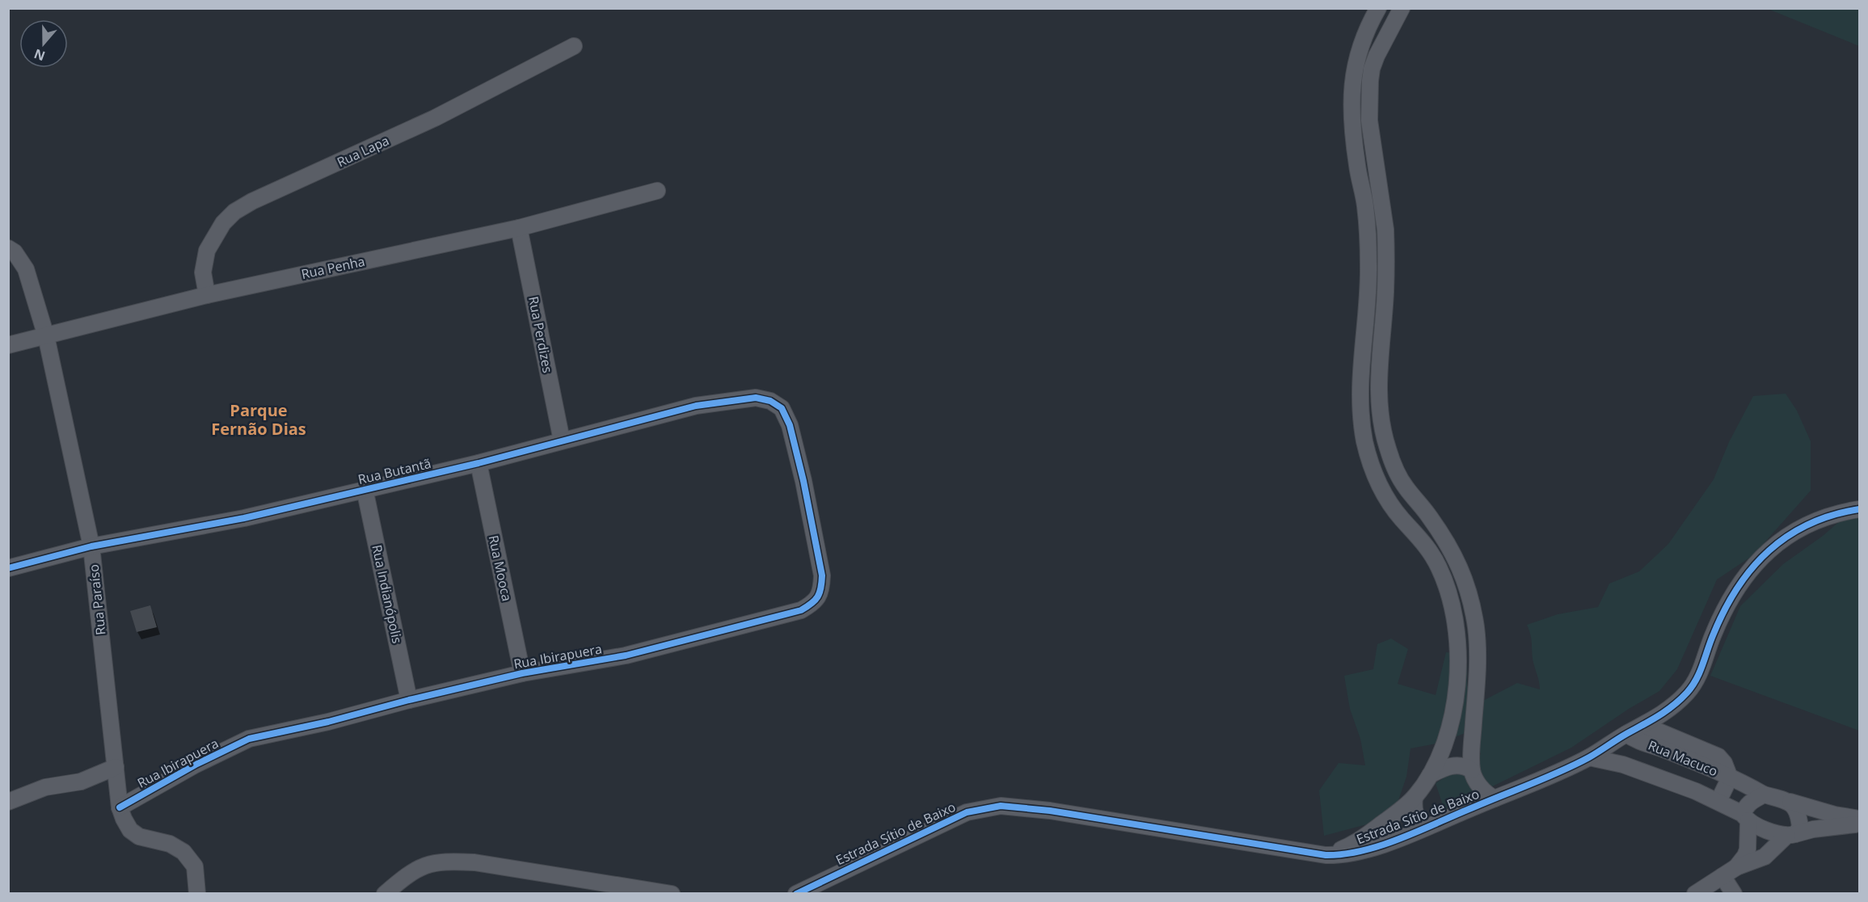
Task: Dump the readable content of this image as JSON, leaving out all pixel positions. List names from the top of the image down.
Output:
{
  "streets": {
    "street": [
      "Rua Lapa",
      "Rua Penha",
      "Rua Perdizes",
      "Rua Butantã",
      "Rua Mooca",
      "Rua Indianópolis",
      "Rua Paraíso",
      "Rua Ibirapuera",
      "Rua Macuco",
      "Estrada Sítio de Baixo"
    ]
  },
  "crossings": [
    ["Rua Lapa", "Rua Penha"],
    ["Rua Penha", "Rua Perdizes"],
    ["Rua Penha", "Rua Paraíso"],
    ["Rua Perdizes", "Rua Butantã"],
    ["Rua Butantã", "Rua Mooca"],
    ["Rua Butantã", "Rua Indianópolis"],
    ["Rua Butantã", "Rua Paraíso"],
    ["Rua Butantã", "Rua Ibirapuera"],
    ["Rua Mooca", "Rua Ibirapuera"],
    ["Rua Indianópolis", "Rua Ibirapuera"],
    ["Rua Paraíso", "Rua Ibirapuera"],
    ["Rua Macuco", "Estrada Sítio de Baixo"]
  ],
  "districts": ["Parque Fernão Dias"],
  "north": "bottom"
}
